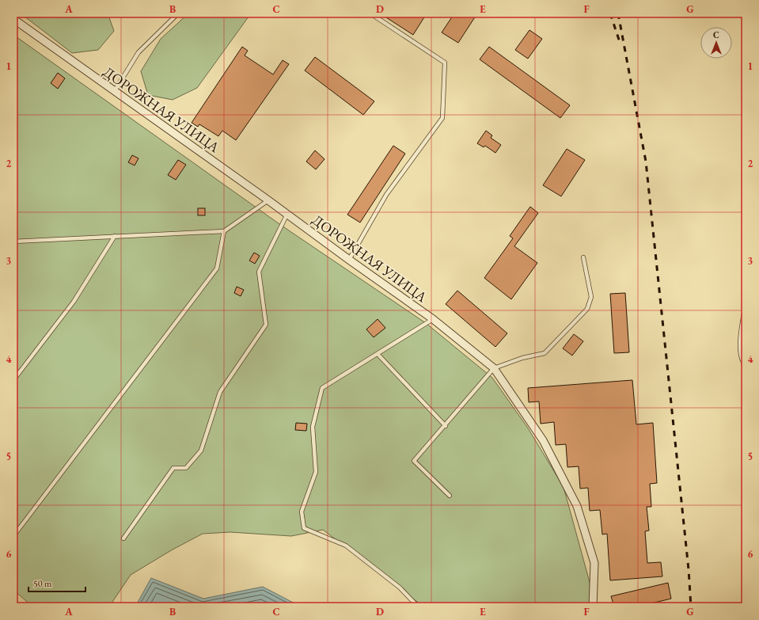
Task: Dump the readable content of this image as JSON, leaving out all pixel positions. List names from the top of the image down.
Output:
{
  "streets": {
    "street": ["ДОРОЖНАЯ УЛИЦА"]
  },
  "scale_bar": "50 m",
  "north": "top",
  "grid": {
    "columns": [
      "A",
      "B",
      "C",
      "D",
      "E",
      "F",
      "G"
    ],
    "rows": [
      "1",
      "2",
      "3",
      "4",
      "5",
      "6"
    ]
  }
}
